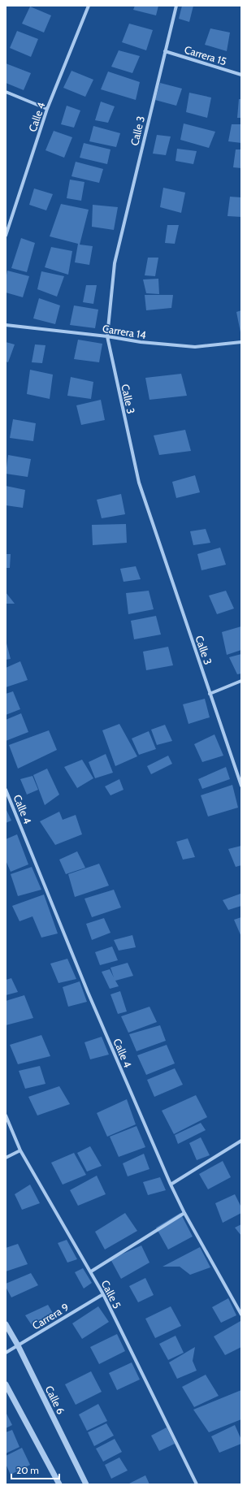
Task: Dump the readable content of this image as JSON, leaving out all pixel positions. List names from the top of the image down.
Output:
{
  "streets": {
    "street": [
      "Carrera 15",
      "Calle 4",
      "Calle 3",
      "Carrera 14",
      "Calle 5",
      "Carrera 9",
      "Calle 6"
    ]
  },
  "crossings": [
    ["Carrera 15", "Calle 3"],
    ["Calle 3", "Carrera 14"],
    ["Calle 5", "Carrera 9"],
    ["Carrera 9", "Calle 6"]
  ],
  "scale_bar": "20 m"
}
